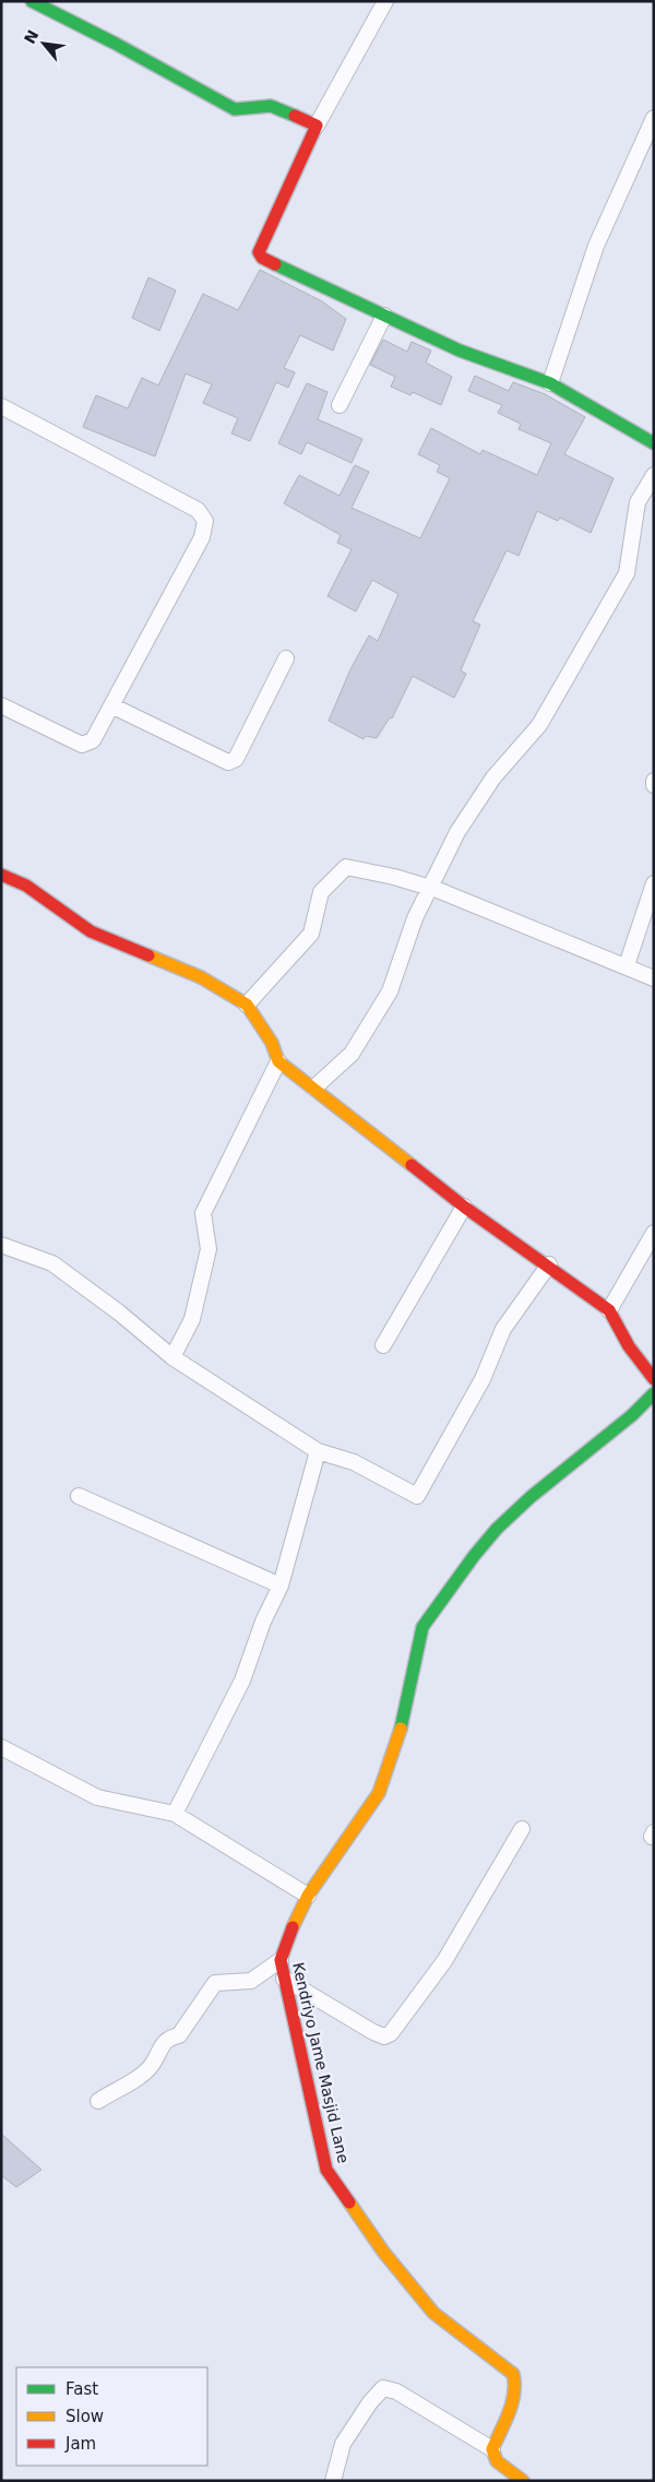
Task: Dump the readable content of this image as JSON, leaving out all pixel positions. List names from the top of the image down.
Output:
{
  "streets": {
    "street": ["Kendriyo Jame Masjid Lane"]
  },
  "legend": ["Fast", "Slow", "Jam"],
  "north": "top left"
}
